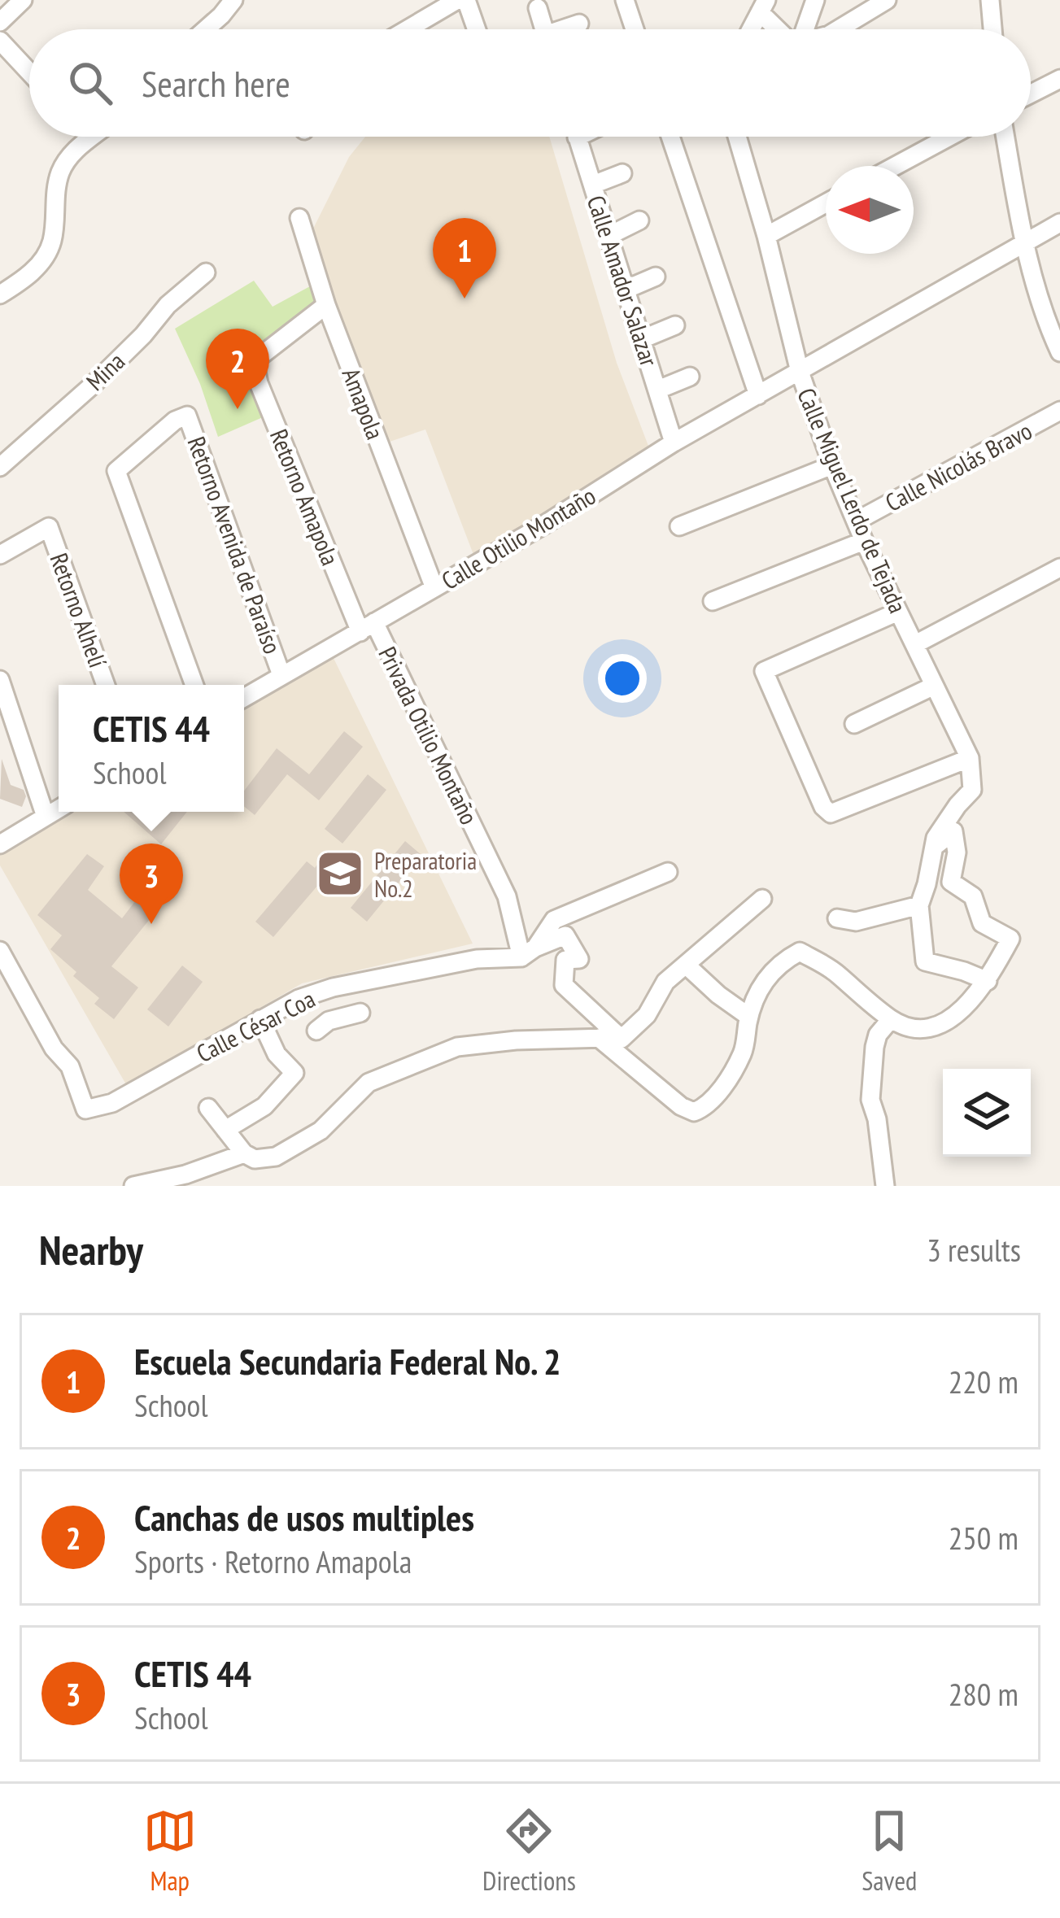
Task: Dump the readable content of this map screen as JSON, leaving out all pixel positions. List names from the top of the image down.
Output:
{
  "streets": {
    "street": [
      "Calle Amador Salazar",
      "Mina",
      "Amapola",
      "Calle Nicolás Bravo",
      "Retorno Amapola",
      "Calle Miguel Lerdo de Tejada",
      "Calle Otilio Montaño",
      "Retorno Avenida de Paraíso",
      "Retorno Alhelí",
      "Privada Otilio Montaño",
      "Calle César Coa"
    ]
  },
  "crossings": [
    ["Calle Amador Salazar", "Calle Otilio Montaño"],
    ["Amapola", "Retorno Amapola"],
    ["Amapola", "Calle Otilio Montaño"],
    ["Calle Nicolás Bravo", "Calle Miguel Lerdo de Tejada"],
    ["Retorno Amapola", "Calle Otilio Montaño"],
    ["Retorno Amapola", "Privada Otilio Montaño"],
    ["Calle Miguel Lerdo de Tejada", "Calle Otilio Montaño"],
    ["Calle Otilio Montaño", "Retorno Avenida de Paraíso"],
    ["Calle Otilio Montaño", "Privada Otilio Montaño"],
    ["Privada Otilio Montaño", "Calle César Coa"]
  ],
  "places": {
    "school or university": ["Preparatoria No.2"]
  },
  "north": "left",
  "page": {
    "search": "Search here",
    "pins": ["1", "2", "3"],
    "popup": ["CETIS 44", "School"],
    "heading": ["Nearby", "3 results"],
    "list": [
      {
        "mark": "1",
        "name": "Escuela Secundaria Federal No. 2",
        "note": "School",
        "value": "220 m"
      },
      {
        "mark": "2",
        "name": "Canchas de usos multiples",
        "note": "Sports · Retorno Amapola",
        "value": "250 m"
      },
      {
        "mark": "3",
        "name": "CETIS 44",
        "note": "School",
        "value": "280 m"
      }
    ],
    "nav": ["Map", "Directions", "Saved"]
  }
}
